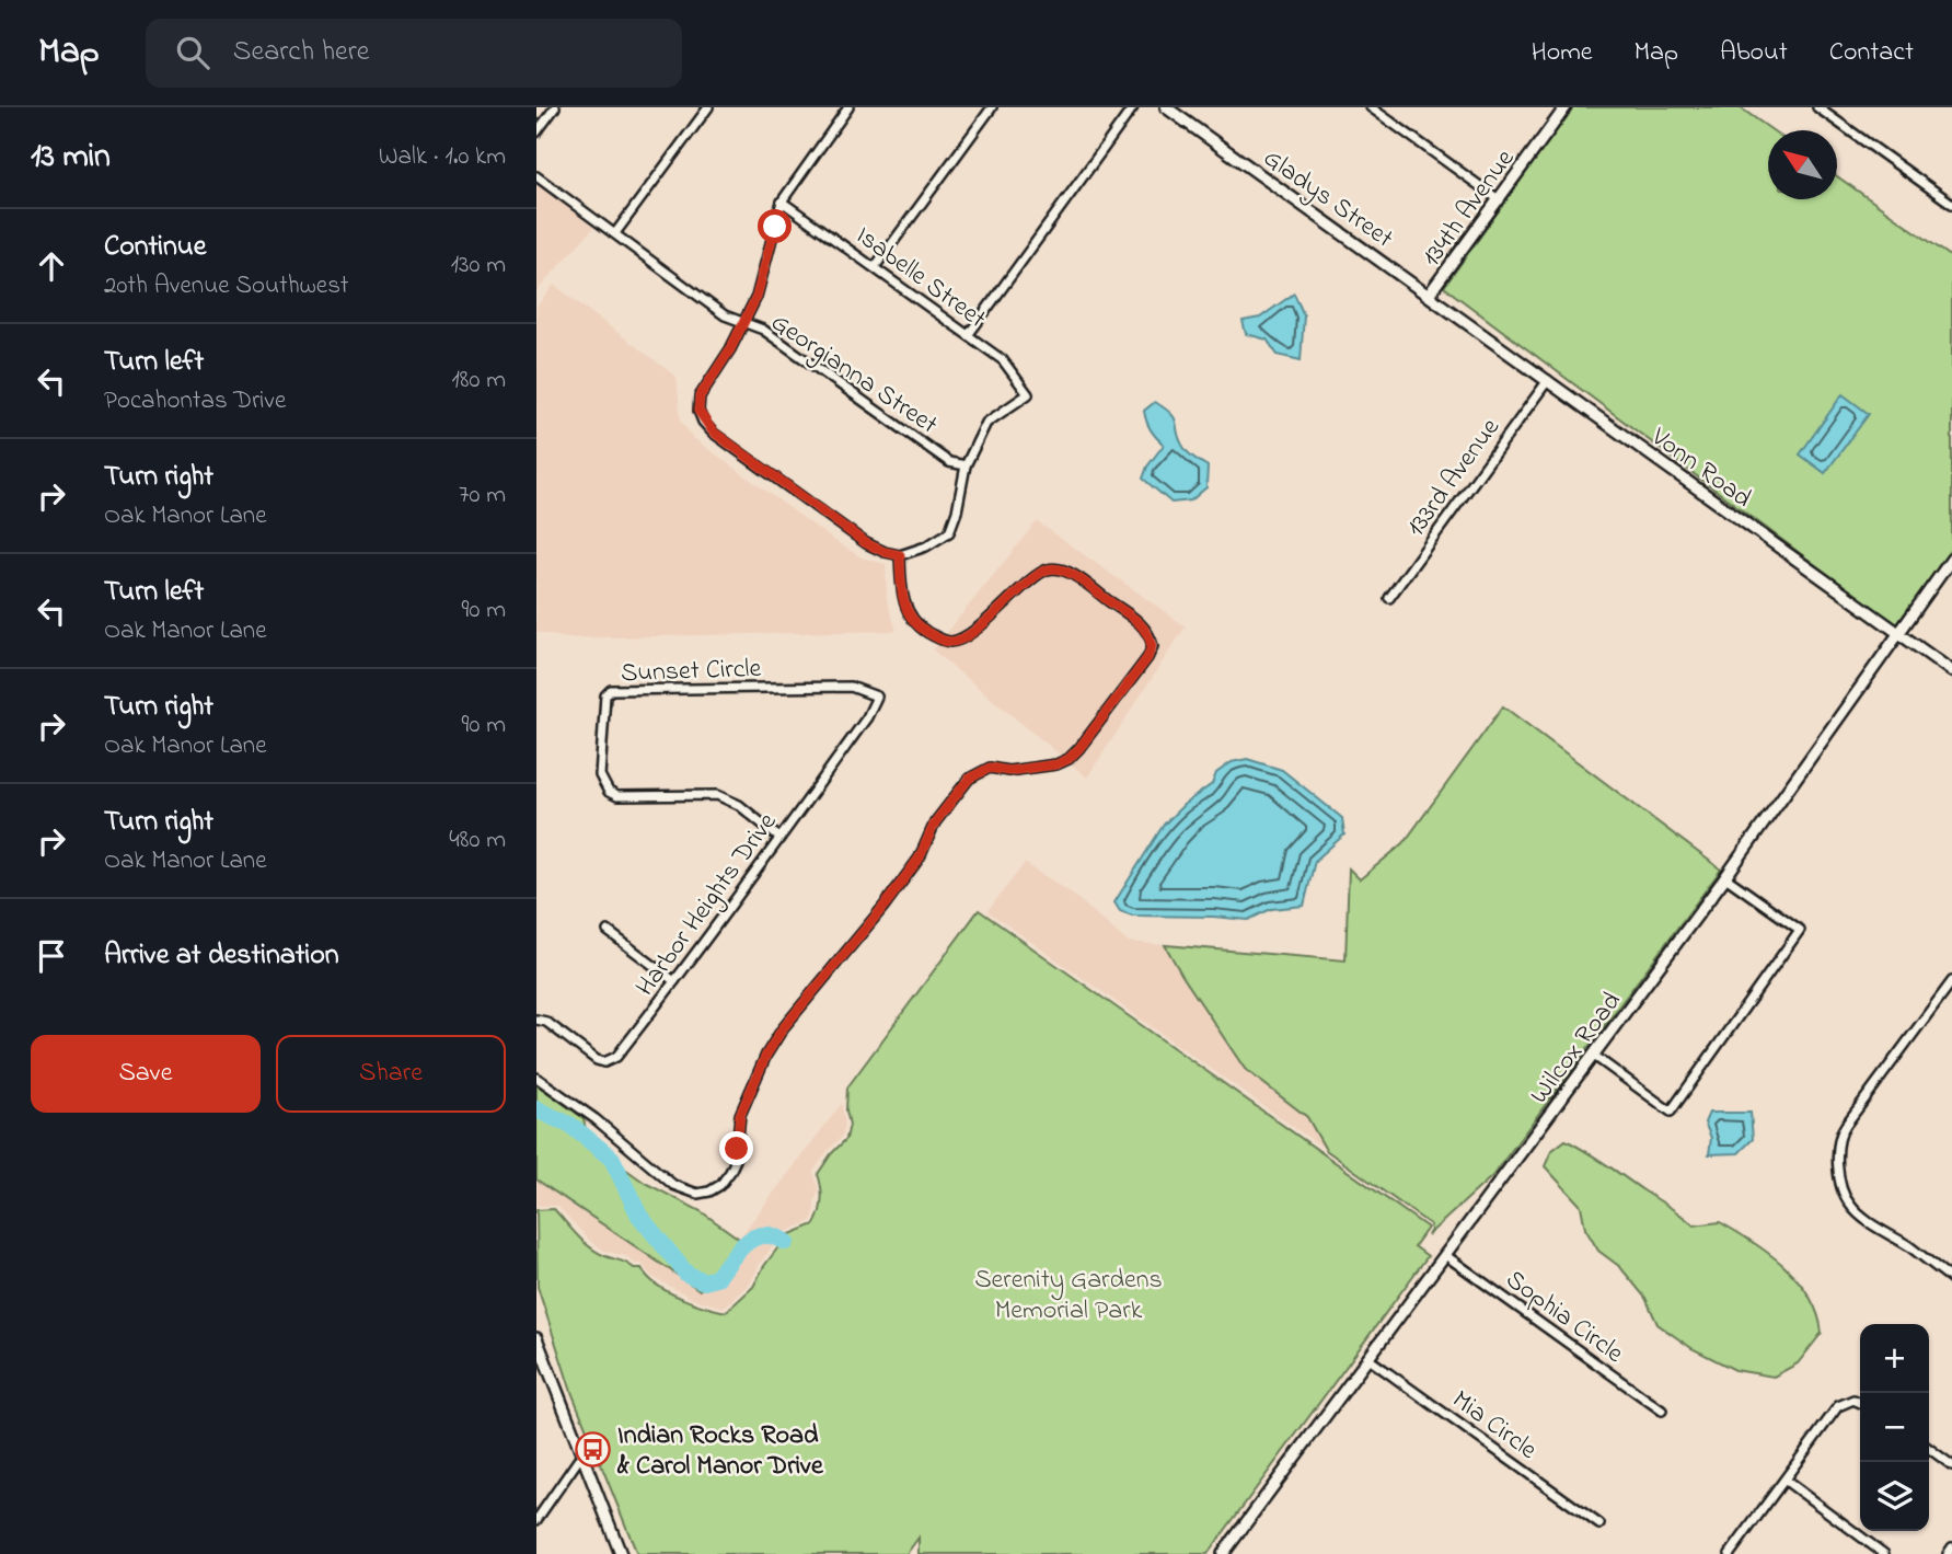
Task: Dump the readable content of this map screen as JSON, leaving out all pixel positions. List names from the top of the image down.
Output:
{
  "streets": {
    "street": [
      "Gladys Street",
      "134th Avenue",
      "Isabelle Street",
      "Georgianna Street",
      "Vonn Road",
      "133rd Avenue",
      "Sunset Circle",
      "Harbor Heights Drive",
      "Wilcox Road",
      "Sophia Circle",
      "Mia Circle"
    ]
  },
  "crossings": [
    ["Gladys Street", "134th Avenue"],
    ["Gladys Street", "Vonn Road"],
    ["134th Avenue", "Vonn Road"],
    ["Isabelle Street", "Georgianna Street"],
    ["Vonn Road", "133rd Avenue"],
    ["Vonn Road", "Wilcox Road"],
    ["Sunset Circle", "Harbor Heights Drive"],
    ["Wilcox Road", "Sophia Circle"],
    ["Wilcox Road", "Mia Circle"]
  ],
  "parks": ["Serenity Gardens Memorial Park"],
  "places": {
    "bus stop": ["Indian Rocks Road & Carol Manor Drive"]
  },
  "north": "top left",
  "page": {
    "header": "Map",
    "search": "Search here",
    "nav": [
      "Home",
      "Map",
      "About",
      "Contact"
    ],
    "heading": ["13 min", "Walk · 1.0 km"],
    "list": [
      ["Continue", "20th Avenue Southwest", "130 m"],
      ["Turn left", "Pocahontas Drive", "180 m"],
      ["Turn right", "Oak Manor Lane", "70 m"],
      ["Turn left", "Oak Manor Lane", "90 m"],
      ["Turn right", "Oak Manor Lane", "90 m"],
      ["Turn right", "Oak Manor Lane", "480 m"],
      "Arrive at destination"
    ],
    "buttons": ["Save", "Share"],
    "map_buttons": ["+", "−"]
  }
}
